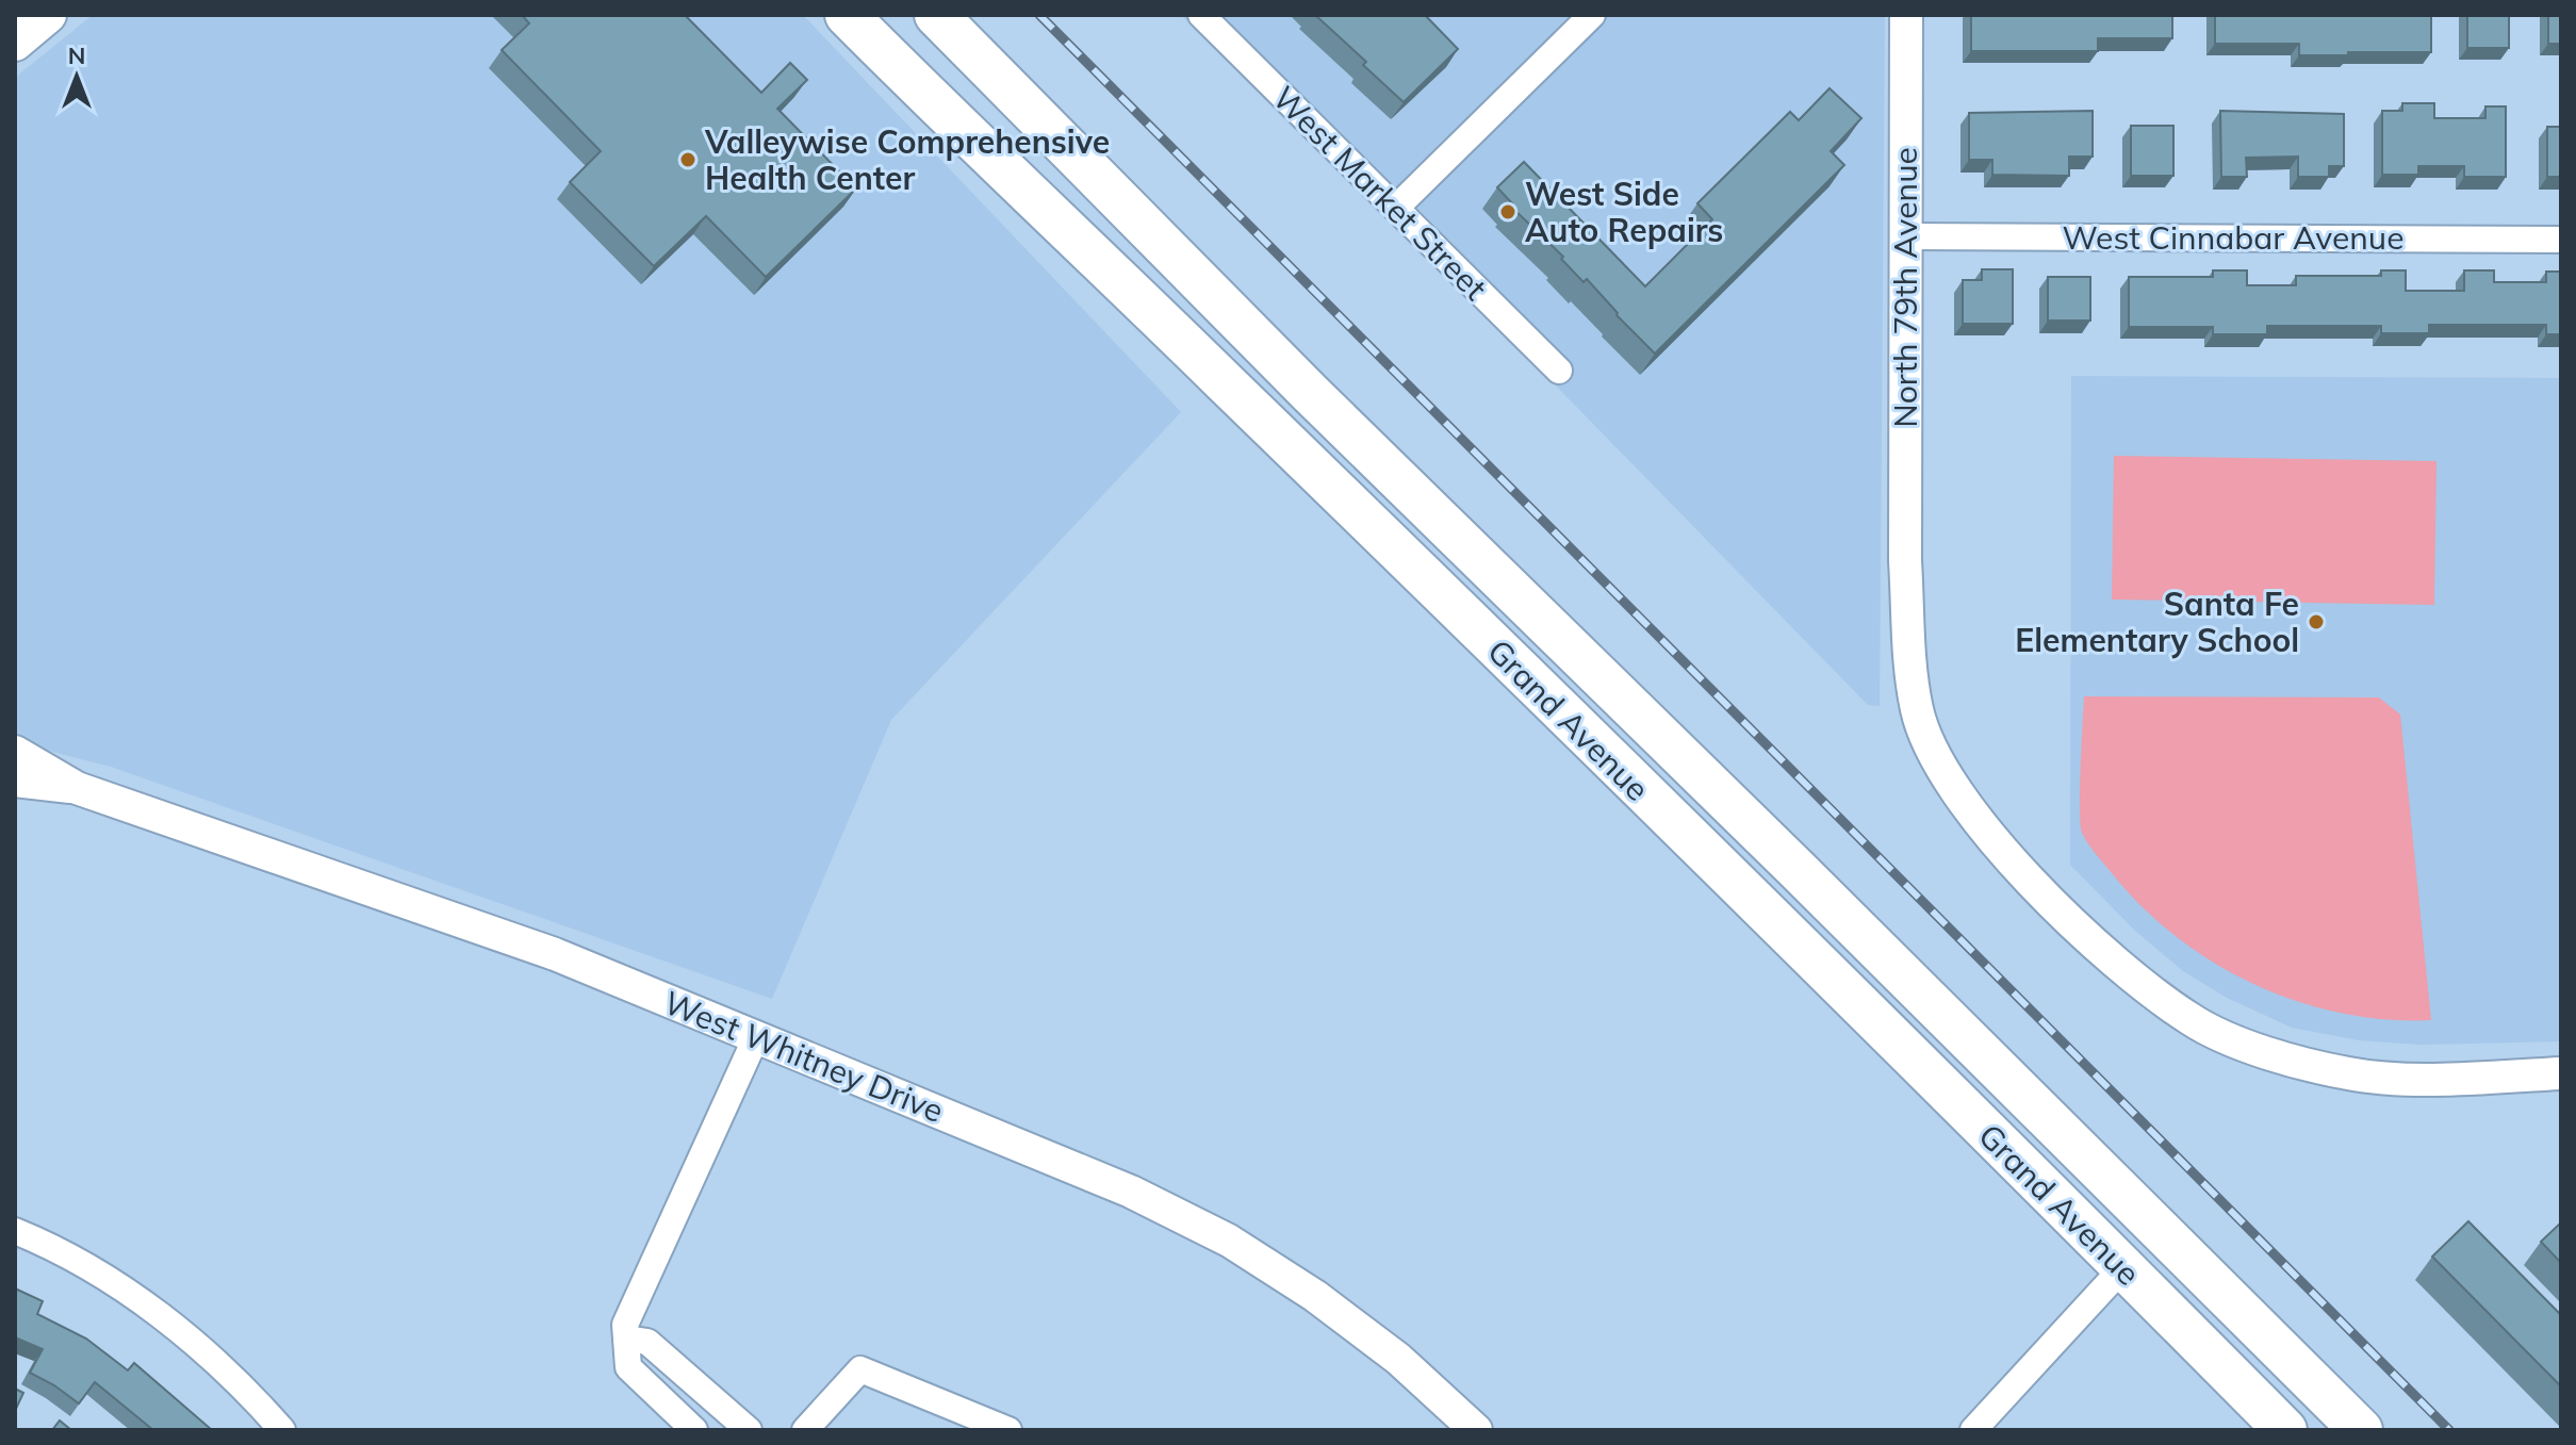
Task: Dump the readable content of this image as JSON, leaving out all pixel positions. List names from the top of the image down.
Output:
{
  "streets": {
    "highway": ["Grand Avenue"],
    "street": [
      "West Market Street",
      "West Cinnabar Avenue",
      "North 79th Avenue",
      "West Whitney Drive"
    ]
  },
  "crossings": [
    ["West Cinnabar Avenue", "North 79th Avenue"]
  ],
  "places": ["Valleywise Comprehensive Health Center", "West Side Auto Repairs", "Santa Fe Elementary School"],
  "north": "top"
}
